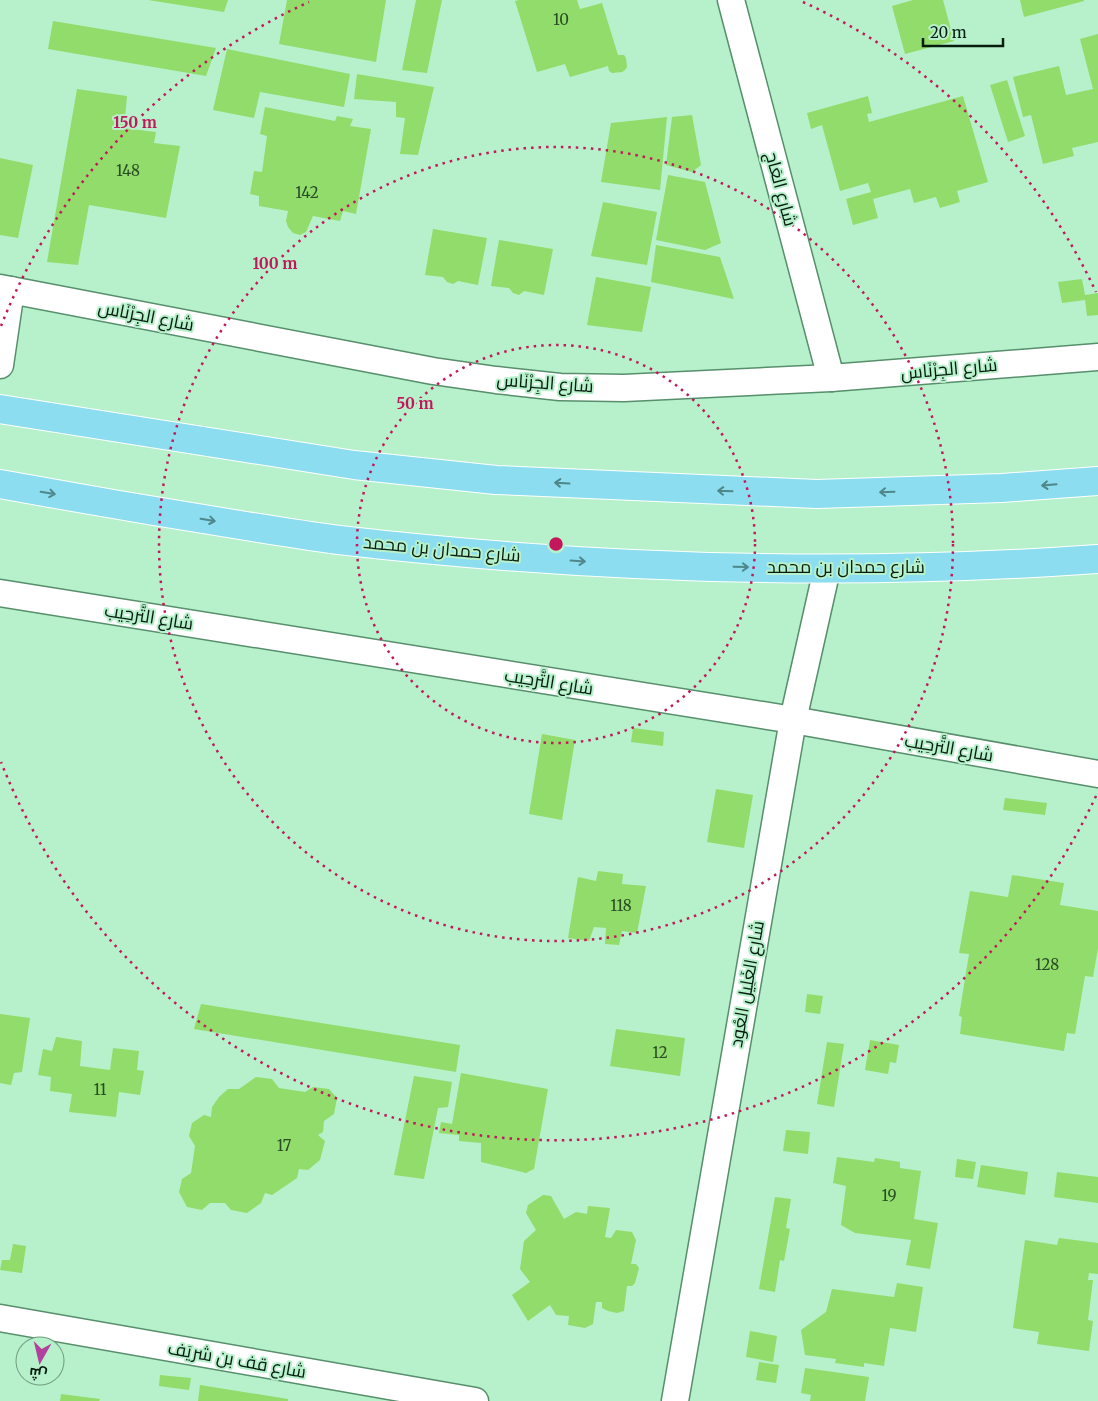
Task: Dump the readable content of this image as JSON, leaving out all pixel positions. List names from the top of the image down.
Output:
{
  "streets": {
    "main road": ["شارع حمدان بن محمد"],
    "street": [
      "شارع العَاج",
      "شارع الجِرْنَاس",
      "شارع التَّرحِيب",
      "شارع الغَلِيل العُود",
      "شارع قف بن شريَف"
    ]
  },
  "crossings": [
    ["شارع العَاج", "شارع الجِرْنَاس"],
    ["شارع حمدان بن محمد", "شارع الغَلِيل العُود"],
    ["شارع التَّرحِيب", "شارع الغَلِيل العُود"]
  ],
  "house_numbers": [
    "10",
    "148",
    "142",
    "118",
    "128",
    "12",
    "11",
    "17",
    "19"
  ],
  "scale_bar": "20 m",
  "north": "bottom",
  "rings": ["150 m", "100 m", "50 m"]
}
